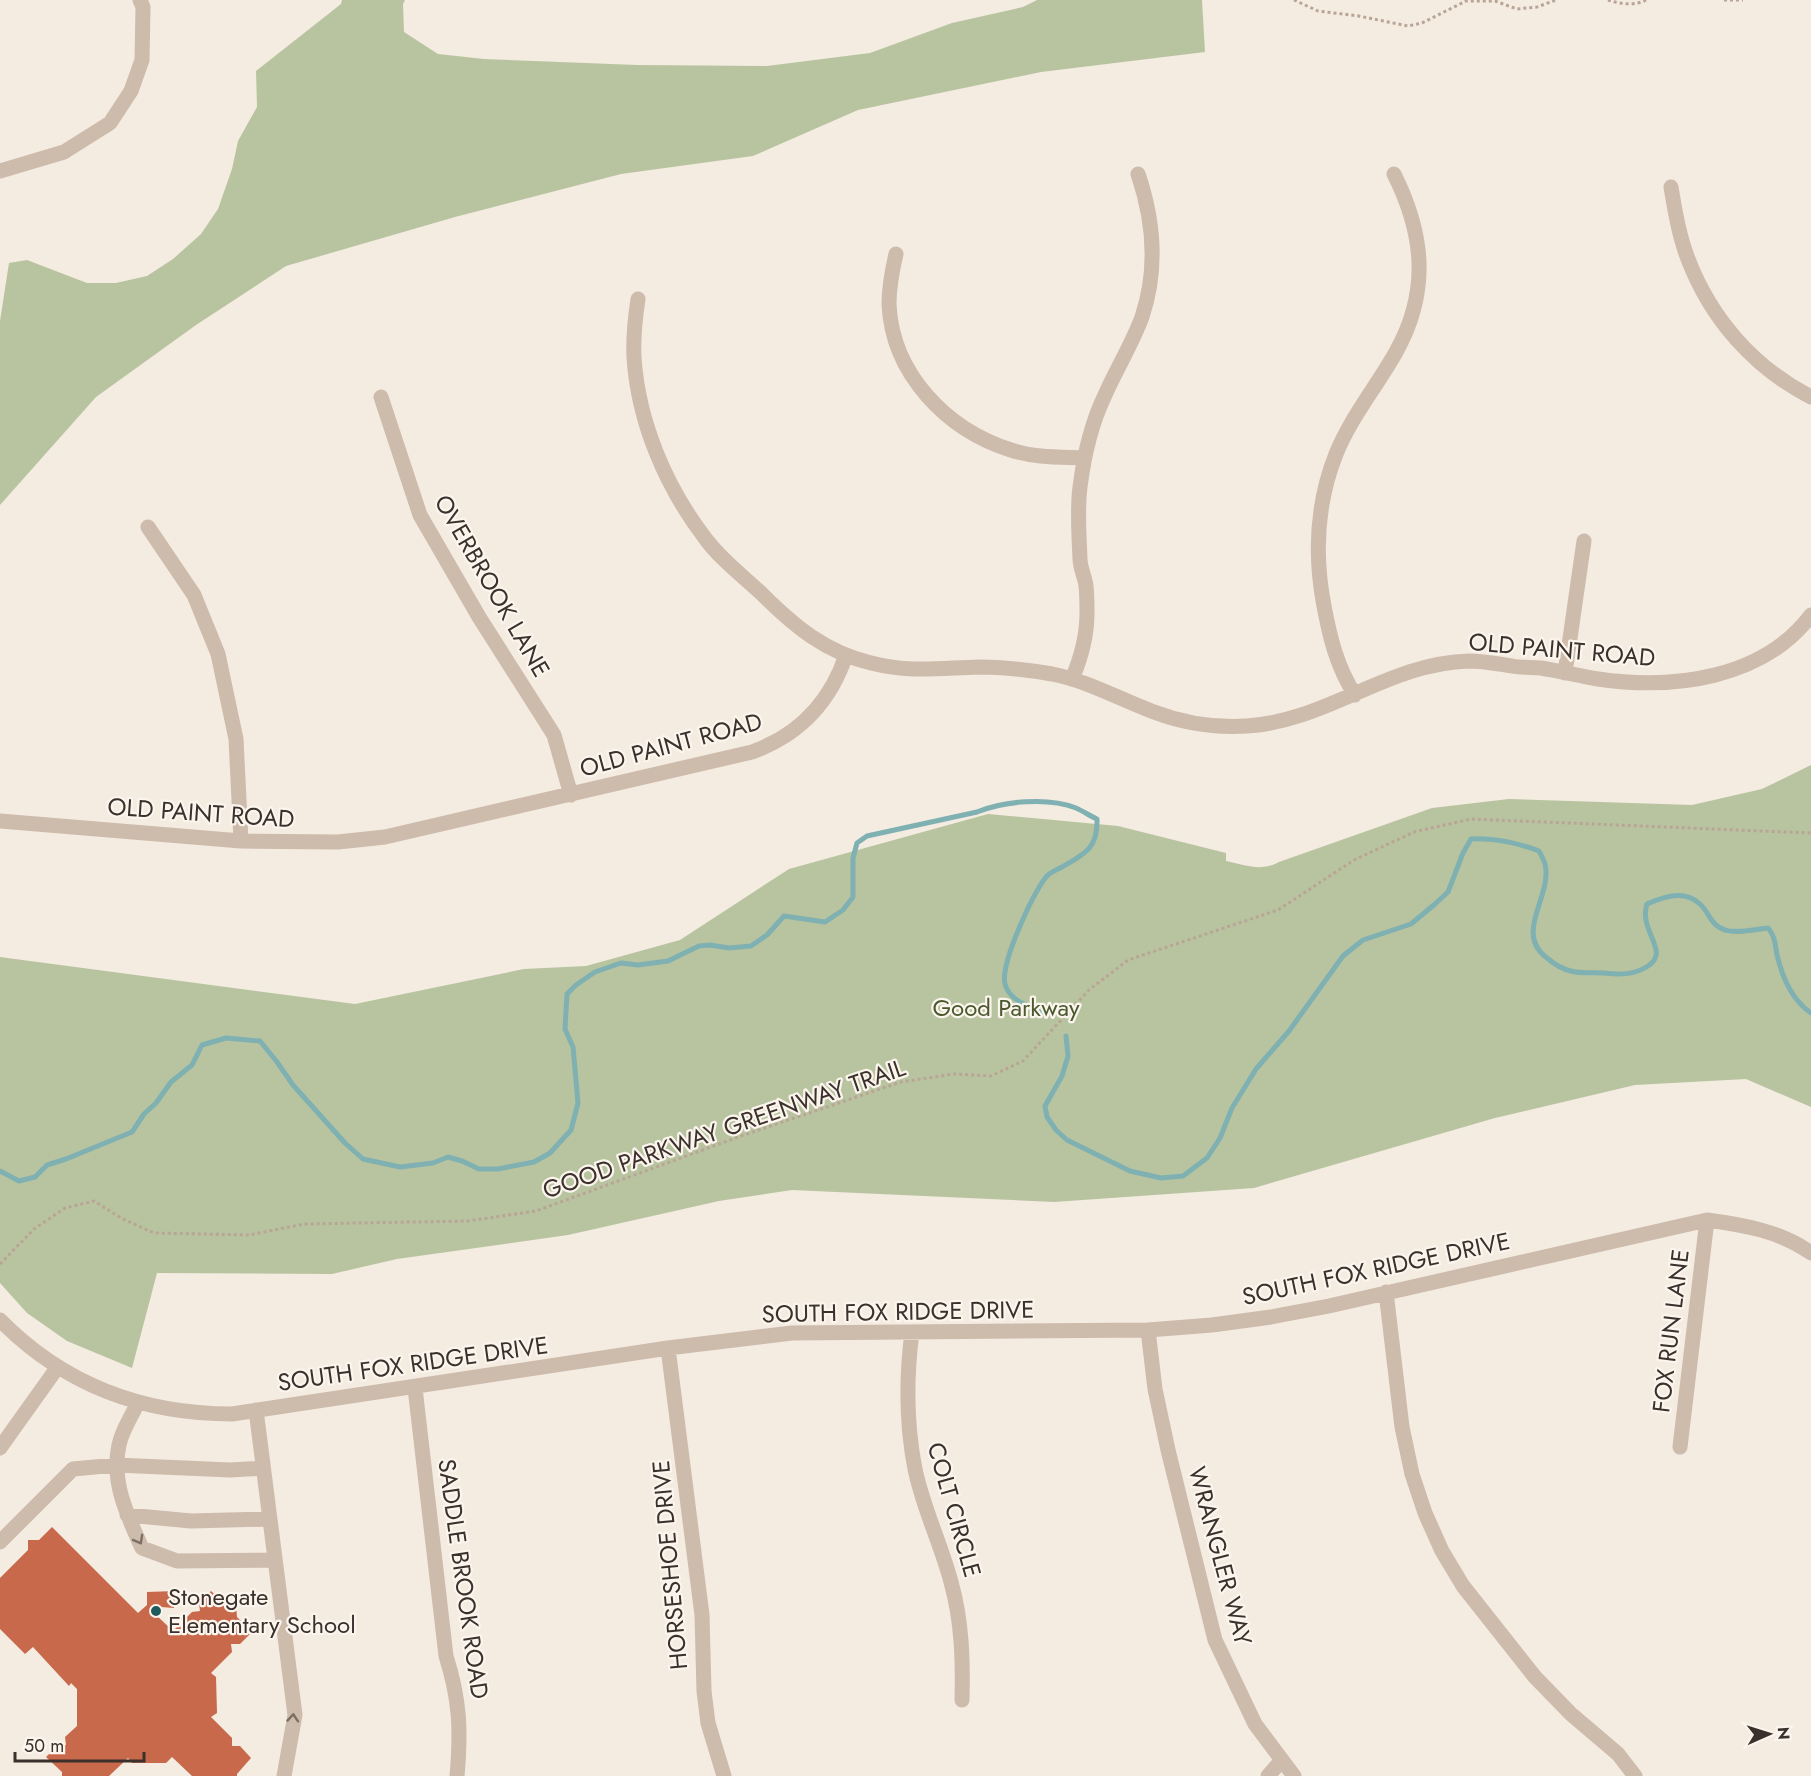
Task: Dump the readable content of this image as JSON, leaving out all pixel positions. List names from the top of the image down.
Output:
{
  "streets": {
    "street": [
      "OVERBROOK LANE",
      "OLD PAINT ROAD",
      "SOUTH FOX RIDGE DRIVE",
      "FOX RUN LANE",
      "COLT CIRCLE",
      "WRANGLER WAY",
      "HORSESHOE DRIVE",
      "SADDLE BROOK ROAD"
    ],
    "path": ["GOOD PARKWAY GREENWAY TRAIL"]
  },
  "crossings": [
    ["OVERBROOK LANE", "OLD PAINT ROAD"],
    ["SOUTH FOX RIDGE DRIVE", "FOX RUN LANE"],
    ["SOUTH FOX RIDGE DRIVE", "COLT CIRCLE"],
    ["SOUTH FOX RIDGE DRIVE", "WRANGLER WAY"],
    ["SOUTH FOX RIDGE DRIVE", "HORSESHOE DRIVE"],
    ["SOUTH FOX RIDGE DRIVE", "SADDLE BROOK ROAD"]
  ],
  "parks": ["Good Parkway"],
  "places": ["Stonegate Elementary School"],
  "scale_bar": "50 m",
  "north": "right"
}
